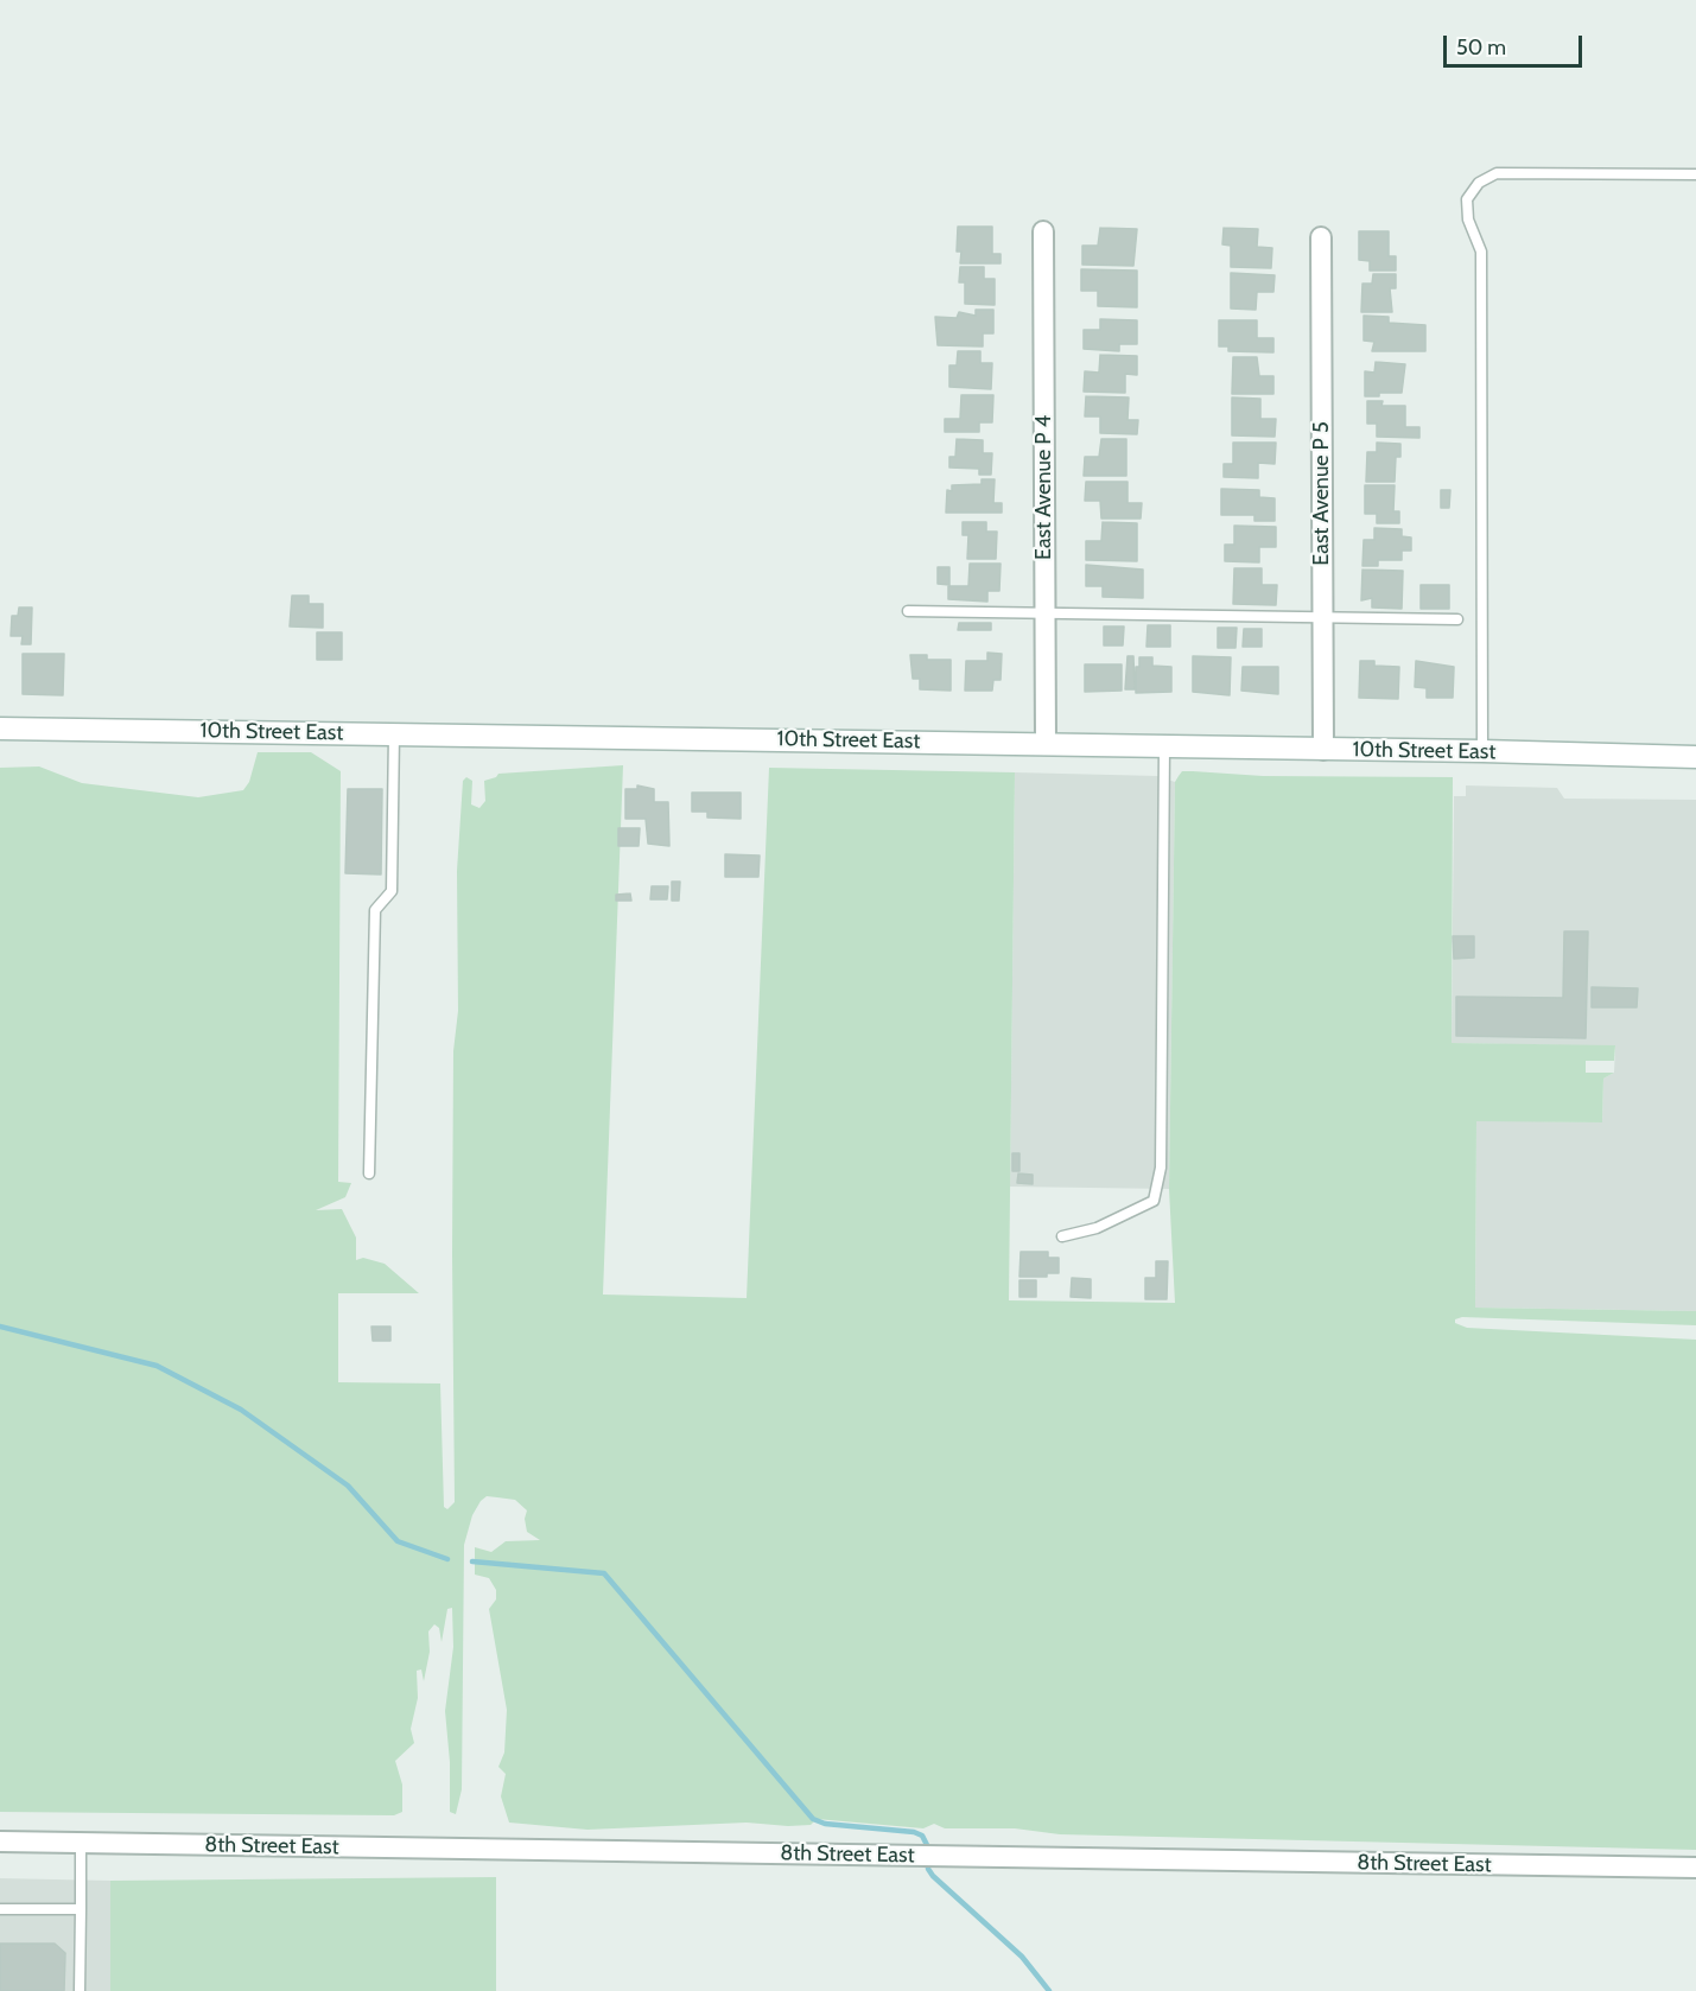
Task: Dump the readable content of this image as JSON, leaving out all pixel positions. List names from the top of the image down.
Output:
{
  "streets": {
    "main road": ["10th Street East"],
    "street": ["East Avenue P 4", "East Avenue P 5", "8th Street East"]
  },
  "crossings": [
    ["East Avenue P 4", "10th Street East"],
    ["East Avenue P 5", "10th Street East"]
  ],
  "scale_bar": "50 m"
}
